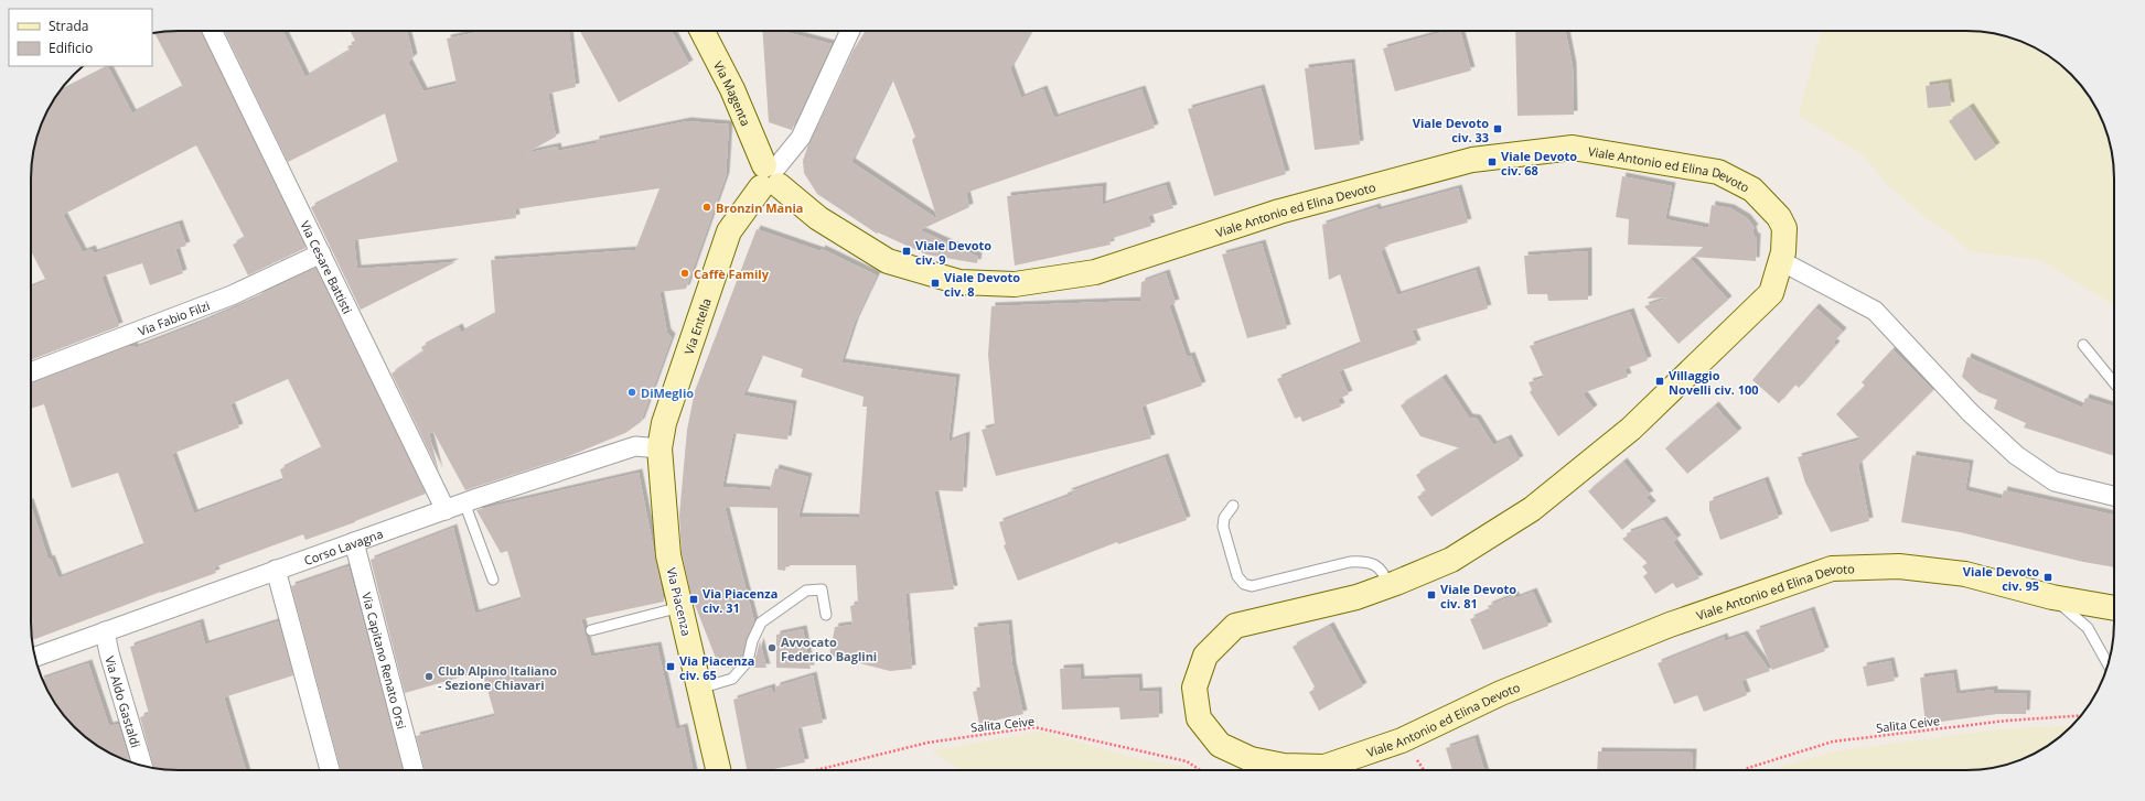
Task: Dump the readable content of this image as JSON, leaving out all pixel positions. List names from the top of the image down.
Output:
{
  "streets": {
    "street": [
      "Via Magenta",
      "Viale Antonio ed Elina Devoto",
      "Via Cesare Battisti",
      "Via Fabio Filzi",
      "Via Entella",
      "Corso Lavagna",
      "Via Piacenza",
      "Via Capitano Renato Orsi",
      "Via Aldo Gastaldi"
    ],
    "path": ["Salita Ceive"]
  },
  "crossings": [
    ["Via Magenta", "Viale Antonio ed Elina Devoto"],
    ["Via Magenta", "Via Entella"],
    ["Viale Antonio ed Elina Devoto", "Via Entella"],
    ["Via Cesare Battisti", "Via Fabio Filzi"],
    ["Via Cesare Battisti", "Corso Lavagna"],
    ["Via Entella", "Corso Lavagna"],
    ["Via Entella", "Via Piacenza"],
    ["Corso Lavagna", "Via Piacenza"],
    ["Corso Lavagna", "Via Capitano Renato Orsi"],
    ["Corso Lavagna", "Via Aldo Gastaldi"]
  ],
  "places": {
    "transit": [
      "Viale Devoto civ. 33",
      "Viale Devoto civ. 68",
      "Viale Devoto civ. 9",
      "Viale Devoto civ. 8",
      "Villaggio Novelli civ. 100",
      "Viale Devoto civ. 95",
      "Viale Devoto civ. 81",
      "Via Piacenza civ. 31",
      "Via Piacenza civ. 65"
    ],
    "other": [
      "Bronzin Mania",
      "Caffè Family",
      "DiMeglio",
      "Avvocato Federico Baglini",
      "Club Alpino Italiano - Sezione Chiavari"
    ]
  },
  "legend": ["Strada", "Edificio"]
}
